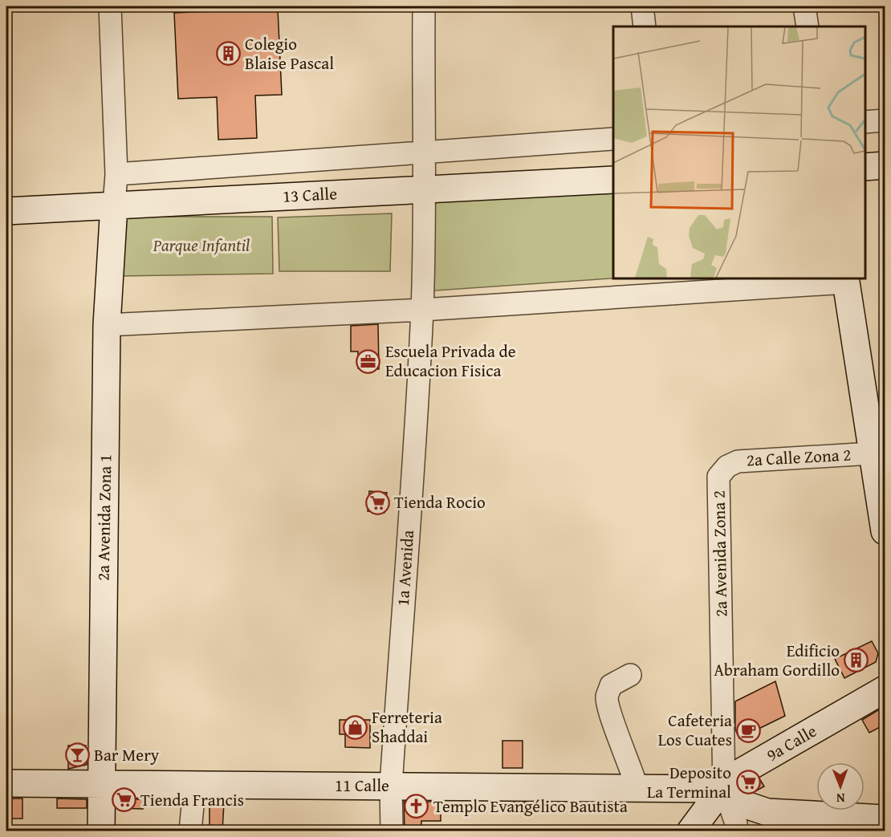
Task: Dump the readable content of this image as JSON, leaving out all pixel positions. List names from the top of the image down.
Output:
{
  "streets": {
    "street": [
      "13 Calle",
      "2a Calle Zona 2",
      "2a Avenida Zona 1",
      "2a Avenida Zona 2",
      "1a Avenida",
      "9a Calle",
      "11 Calle"
    ]
  },
  "crossings": [
    ["13 Calle", "2a Avenida Zona 1"],
    ["13 Calle", "1a Avenida"],
    ["2a Calle Zona 2", "2a Avenida Zona 2"],
    ["2a Avenida Zona 1", "11 Calle"],
    ["2a Avenida Zona 2", "9a Calle"],
    ["2a Avenida Zona 2", "11 Calle"],
    ["1a Avenida", "11 Calle"],
    ["9a Calle", "11 Calle"]
  ],
  "parks": ["Parque Infantil"],
  "places": {
    "building": ["Colegio Blaise Pascal", "Edificio Abraham Gordillo"],
    "office": ["Escuela Privada de Educacion Fisica"],
    "supermarket": ["Tienda Rocio", "Deposito La Terminal", "Tienda Francis"],
    "shop": ["Ferreteria Shaddai"],
    "cafe": ["Cafeteria Los Cuates"],
    "bar": ["Bar Mery"],
    "church": ["Templo Evangélico Bautista"]
  },
  "north": "bottom"
}
